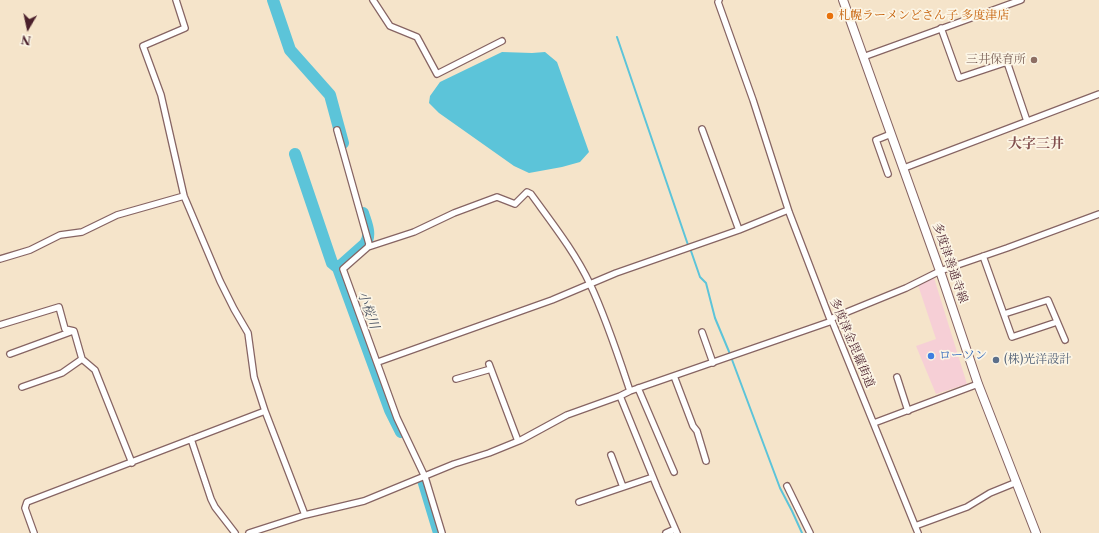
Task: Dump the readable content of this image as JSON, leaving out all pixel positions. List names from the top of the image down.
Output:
{
  "streets": {
    "main road": ["多度津善通寺線"],
    "street": ["多度津金毘羅街道"]
  },
  "districts": ["大字三井"],
  "water": ["小桜川"],
  "places": [
    "札幌ラーメンどさん子 多度津店",
    "三井保育所",
    "ローソン",
    "(株)光洋設計"
  ],
  "north": "bottom"
}
